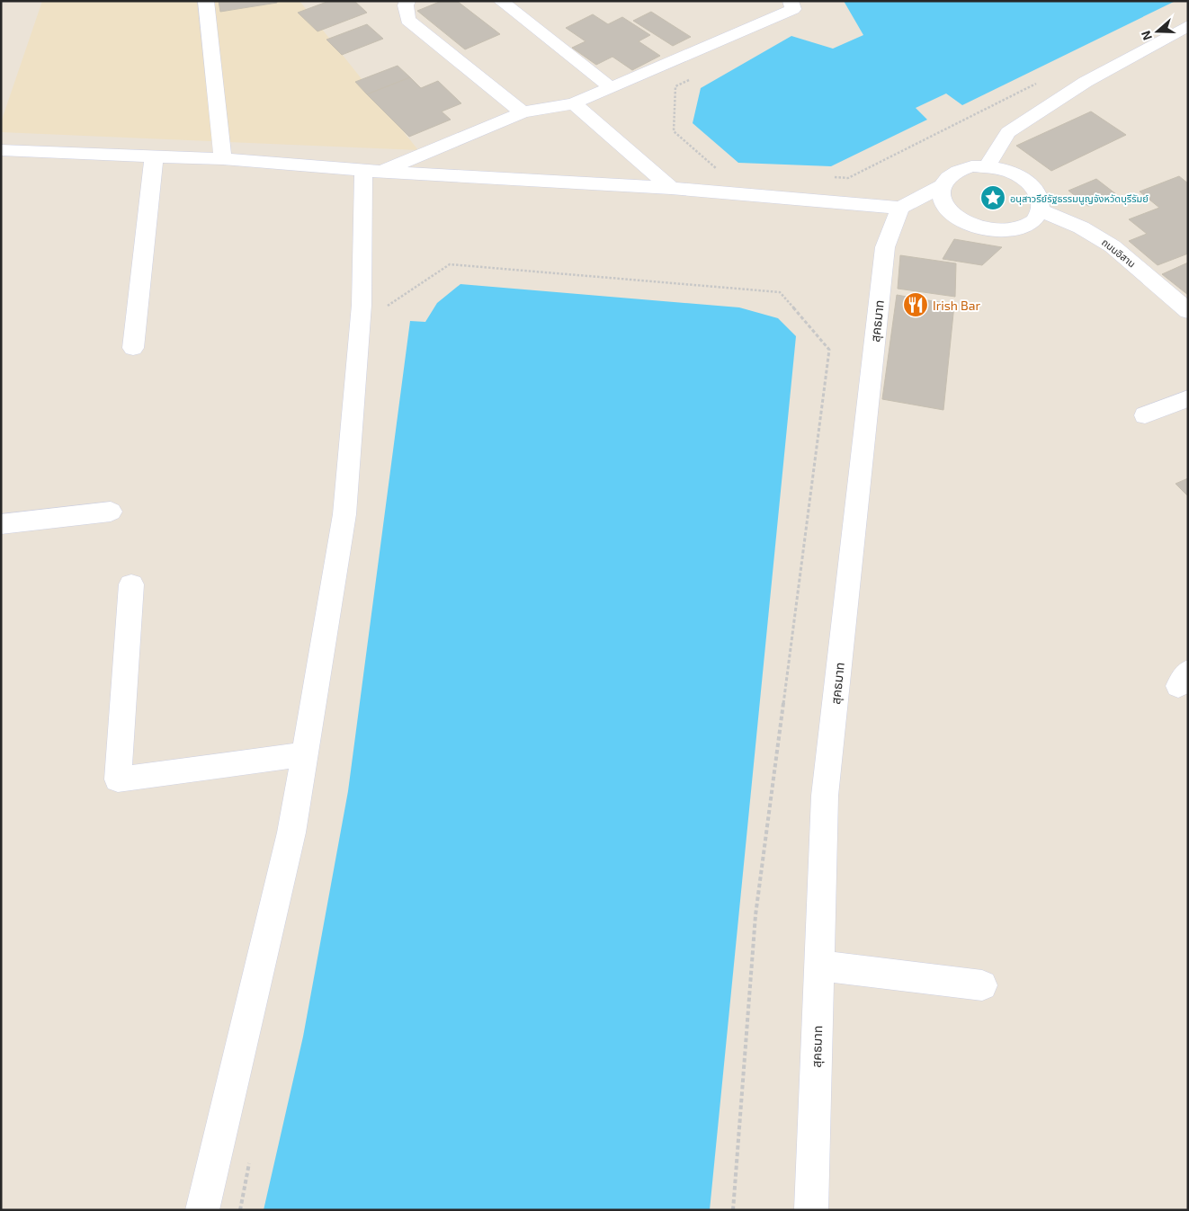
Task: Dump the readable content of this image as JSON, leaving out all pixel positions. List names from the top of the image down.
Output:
{
  "streets": {
    "street": ["ถนนอิสาน", "สุคธมาท"]
  },
  "places": {
    "place": ["อนุสาวรีย์รัฐธรรมนูญจังหวัดบุรีรัมย์"],
    "restaurant": ["Irish Bar"]
  },
  "north": "left"
}
